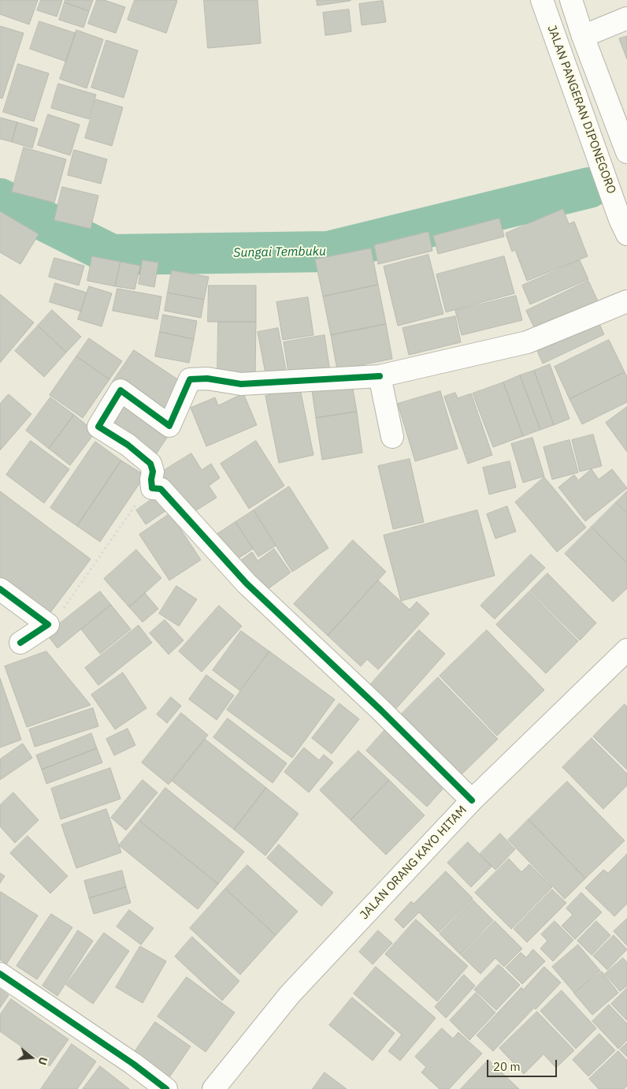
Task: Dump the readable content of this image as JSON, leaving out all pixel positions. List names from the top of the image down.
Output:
{
  "streets": {
    "street": ["JALAN PANGERAN DIPONEGORO", "JALAN ORANG KAYO HITAM"]
  },
  "water": ["Sungai Tembuku"],
  "scale_bar": "20 m",
  "north": "right"
}
